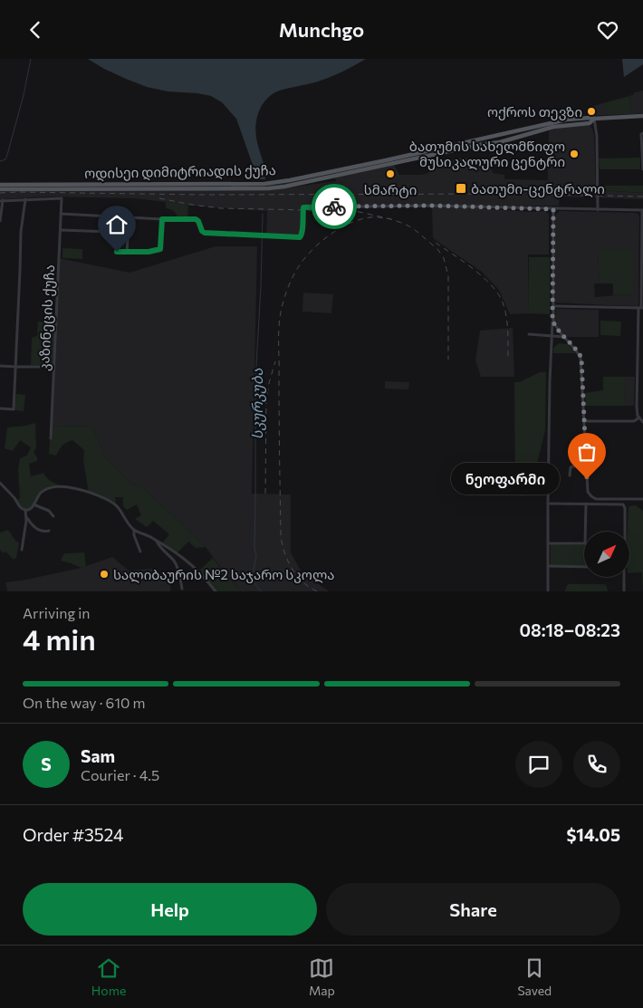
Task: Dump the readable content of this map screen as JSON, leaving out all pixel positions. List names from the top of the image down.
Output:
{
  "streets": {
    "main road": ["ოდისეი დიმიტრიადის ქუჩა"],
    "street": ["კაზინეცის ქუჩა"]
  },
  "water": ["სკურკუბა"],
  "places": {
    "other": [
      "ოქროს თევზი",
      "ბათუმის სახელმწიფო მუსიკალური ცენტრი",
      "სმარტი",
      "ნეოფარმი",
      "სალიბაურის №2 საჯარო სკოლა"
    ],
    "transit": ["ბათუმი-ცენტრალი"]
  },
  "north": "top right",
  "page": {
    "header": "Munchgo",
    "bubble": "ნეოფარმი",
    "heading": ["4 min", "Arriving in", "08:18–08:23"],
    "panel": [
      "Sam",
      "Courier · 4.5",
      "Order #3524",
      "$14.05"
    ],
    "bar": "On the way · 610 m",
    "round": "S",
    "buttons": ["Help", "Share"],
    "tabs": ["Home", "Map", "Saved"]
  }
}
